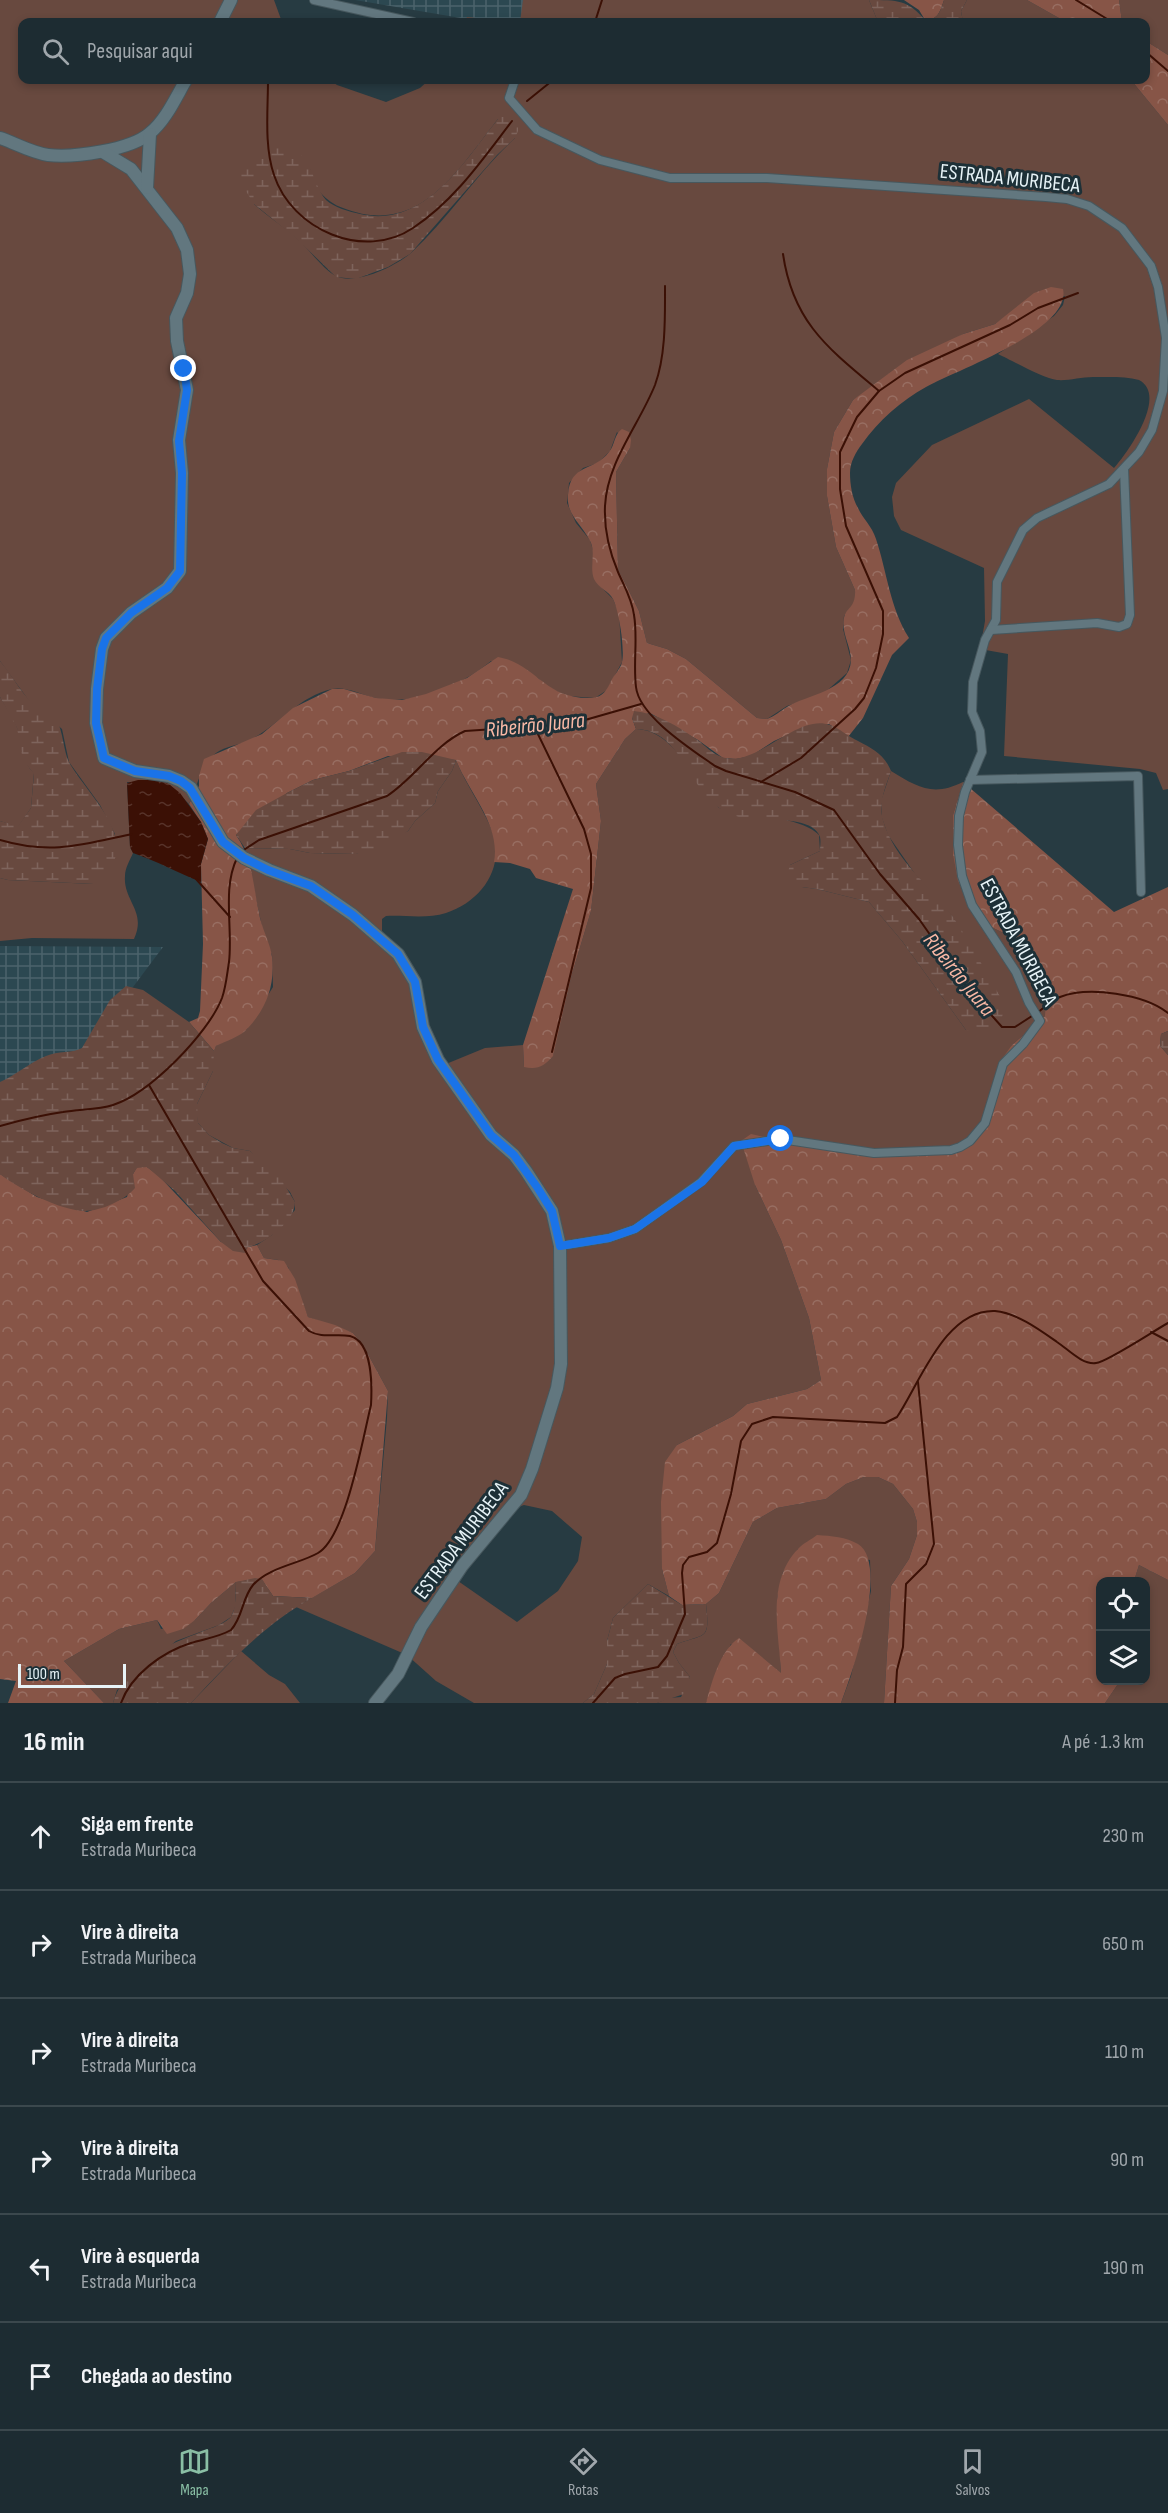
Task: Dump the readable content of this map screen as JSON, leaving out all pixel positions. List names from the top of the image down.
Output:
{
  "streets": {
    "street": ["ESTRADA MURIBECA"]
  },
  "water": ["Ribeirão Juara"],
  "scale_bar": "100 m",
  "page": {
    "search": "Pesquisar aqui",
    "scale": "100 m",
    "heading": ["16 min", "A pé · 1.3 km"],
    "list": [
      ["Siga em frente", "Estrada Muribeca", "230 m"],
      ["Vire à direita", "Estrada Muribeca", "650 m"],
      ["Vire à direita", "Estrada Muribeca", "110 m"],
      ["Vire à direita", "Estrada Muribeca", "90 m"],
      ["Vire à esquerda", "Estrada Muribeca", "190 m"],
      "Chegada ao destino"
    ],
    "nav": ["Mapa", "Rotas", "Salvos"]
  }
}
